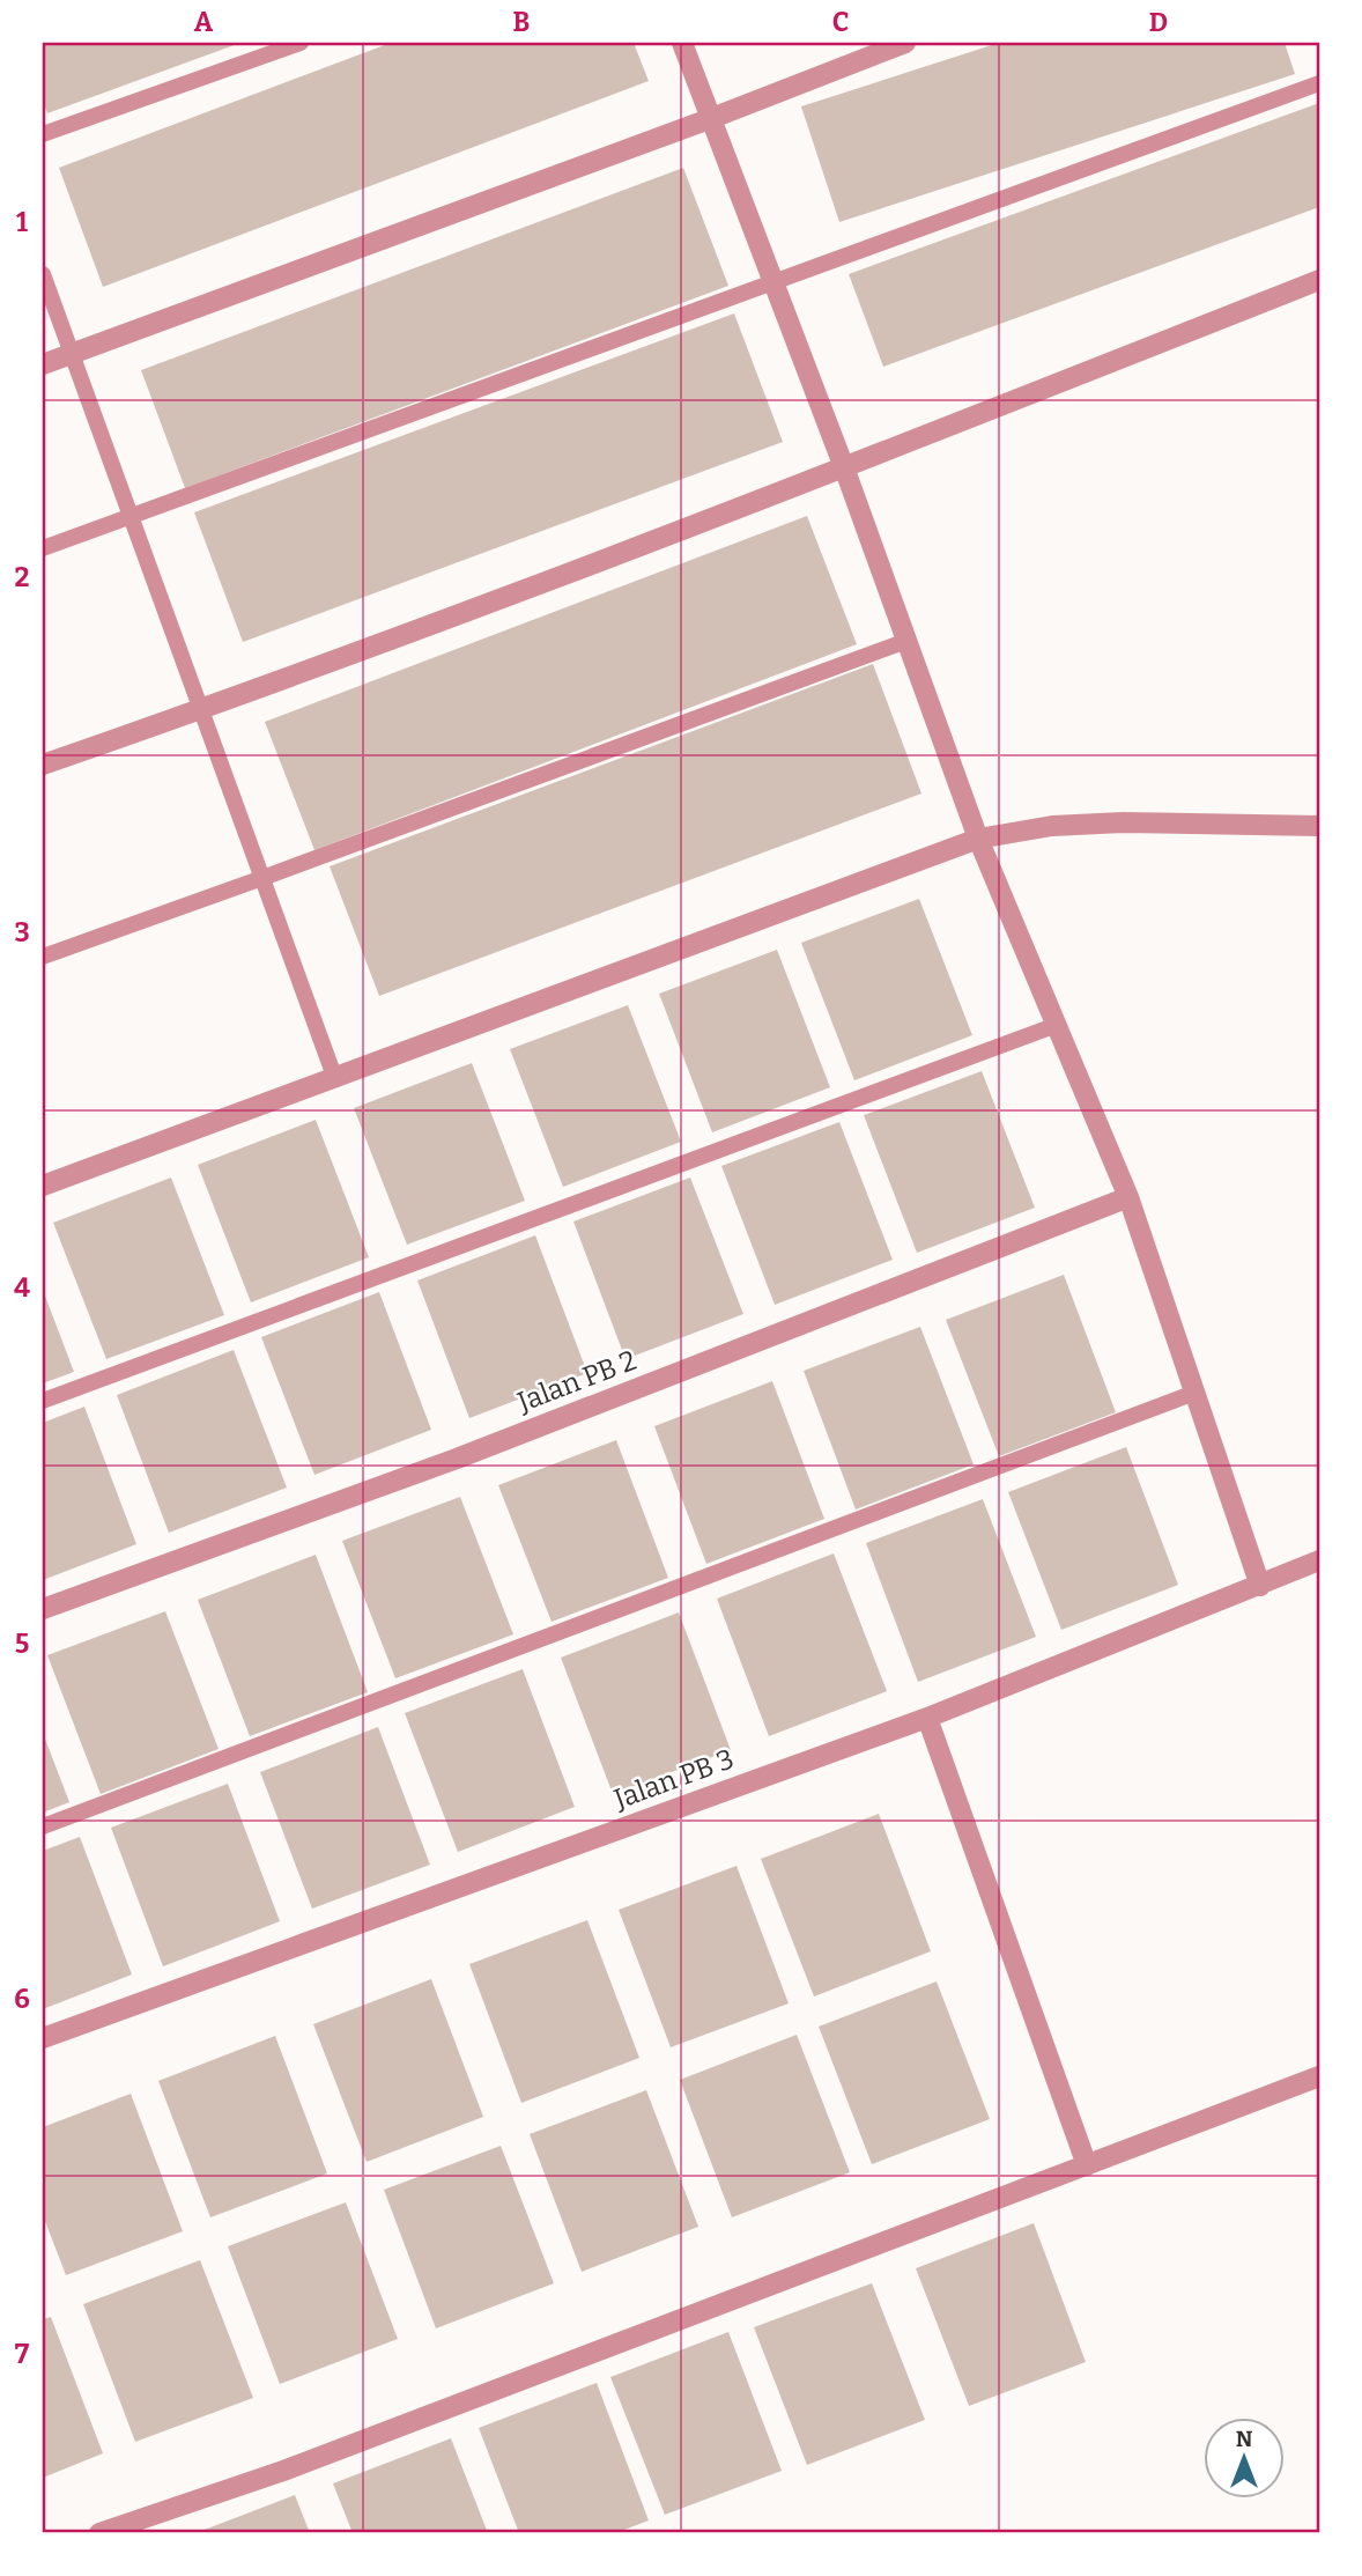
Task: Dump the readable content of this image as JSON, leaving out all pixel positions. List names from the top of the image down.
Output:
{
  "streets": {
    "street": ["Jalan PB 2", "Jalan PB 3"]
  },
  "north": "top",
  "grid": {
    "columns": [
      "A",
      "B",
      "C",
      "D"
    ],
    "rows": [
      "1",
      "2",
      "3",
      "4",
      "5",
      "6",
      "7"
    ]
  }
}
